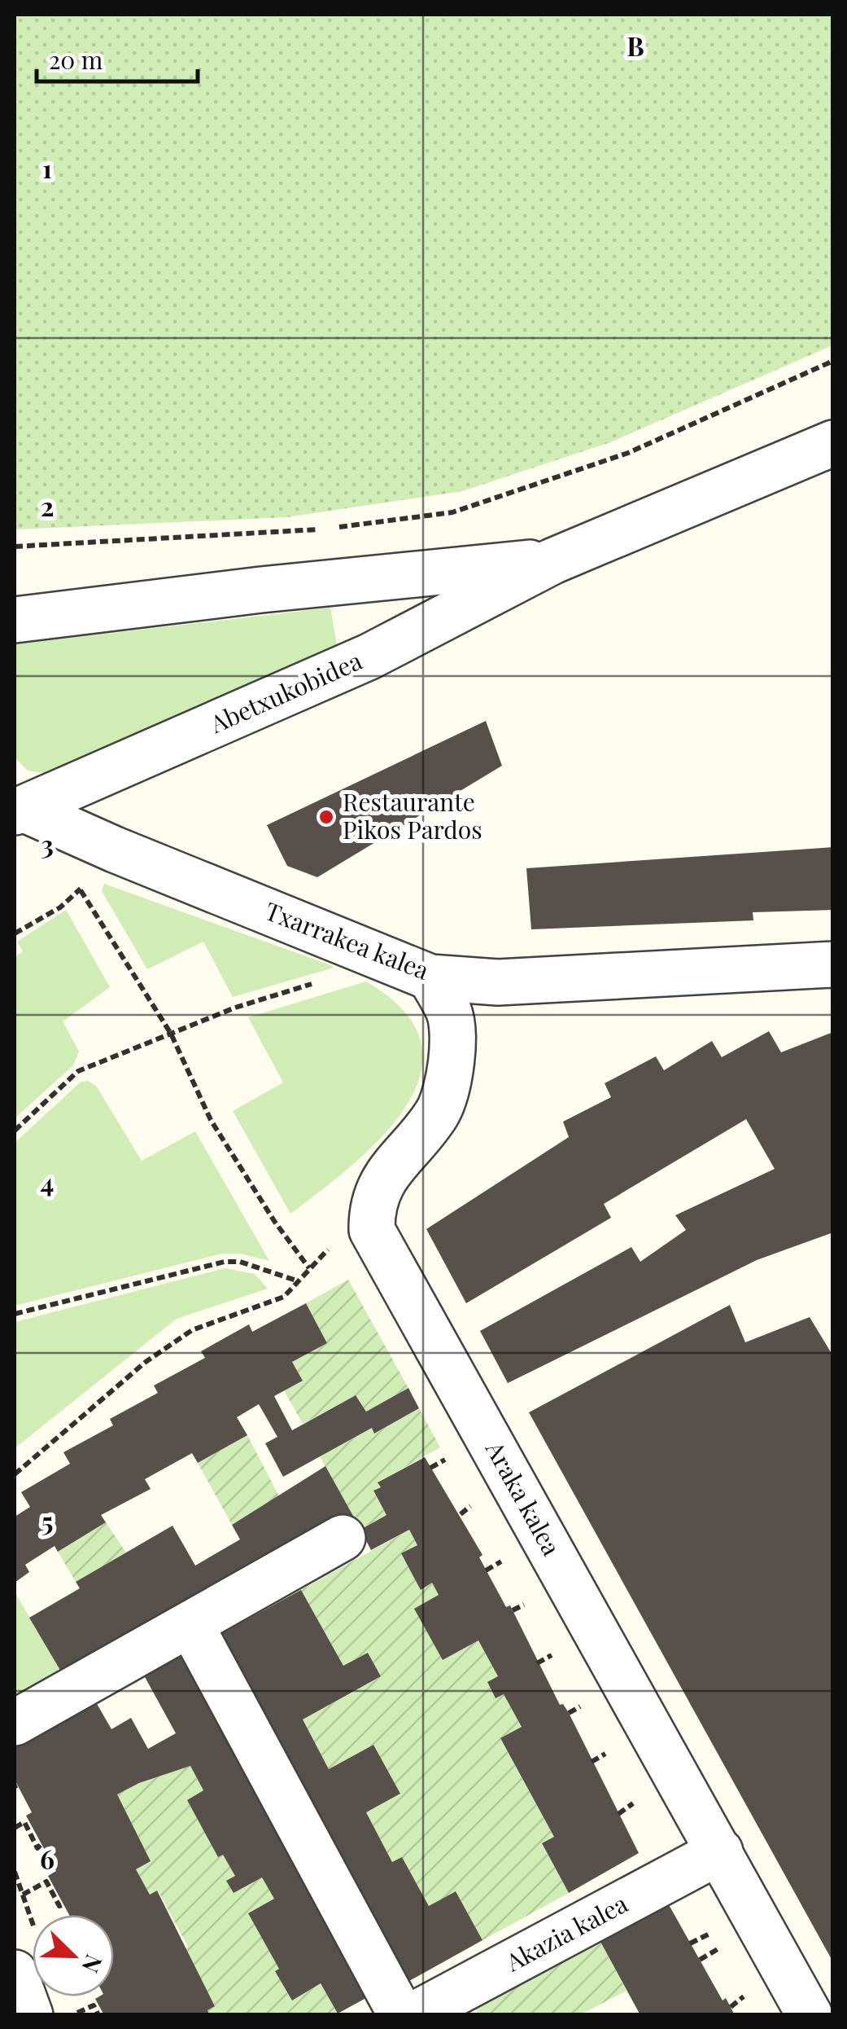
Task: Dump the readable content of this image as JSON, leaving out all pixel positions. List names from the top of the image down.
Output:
{
  "streets": {
    "street": [
      "Abetxukobidea",
      "Txarrakea kalea",
      "Araka kalea",
      "Akazia kalea"
    ]
  },
  "crossings": [
    ["Abetxukobidea", "Txarrakea kalea"],
    ["Txarrakea kalea", "Araka kalea"],
    ["Araka kalea", "Akazia kalea"]
  ],
  "places": ["Restaurante Pikos Pardos"],
  "scale_bar": "20 m",
  "north": "bottom right",
  "grid": {
    "columns": ["B"],
    "rows": [
      "1",
      "2",
      "3",
      "4",
      "5",
      "6"
    ]
  }
}
